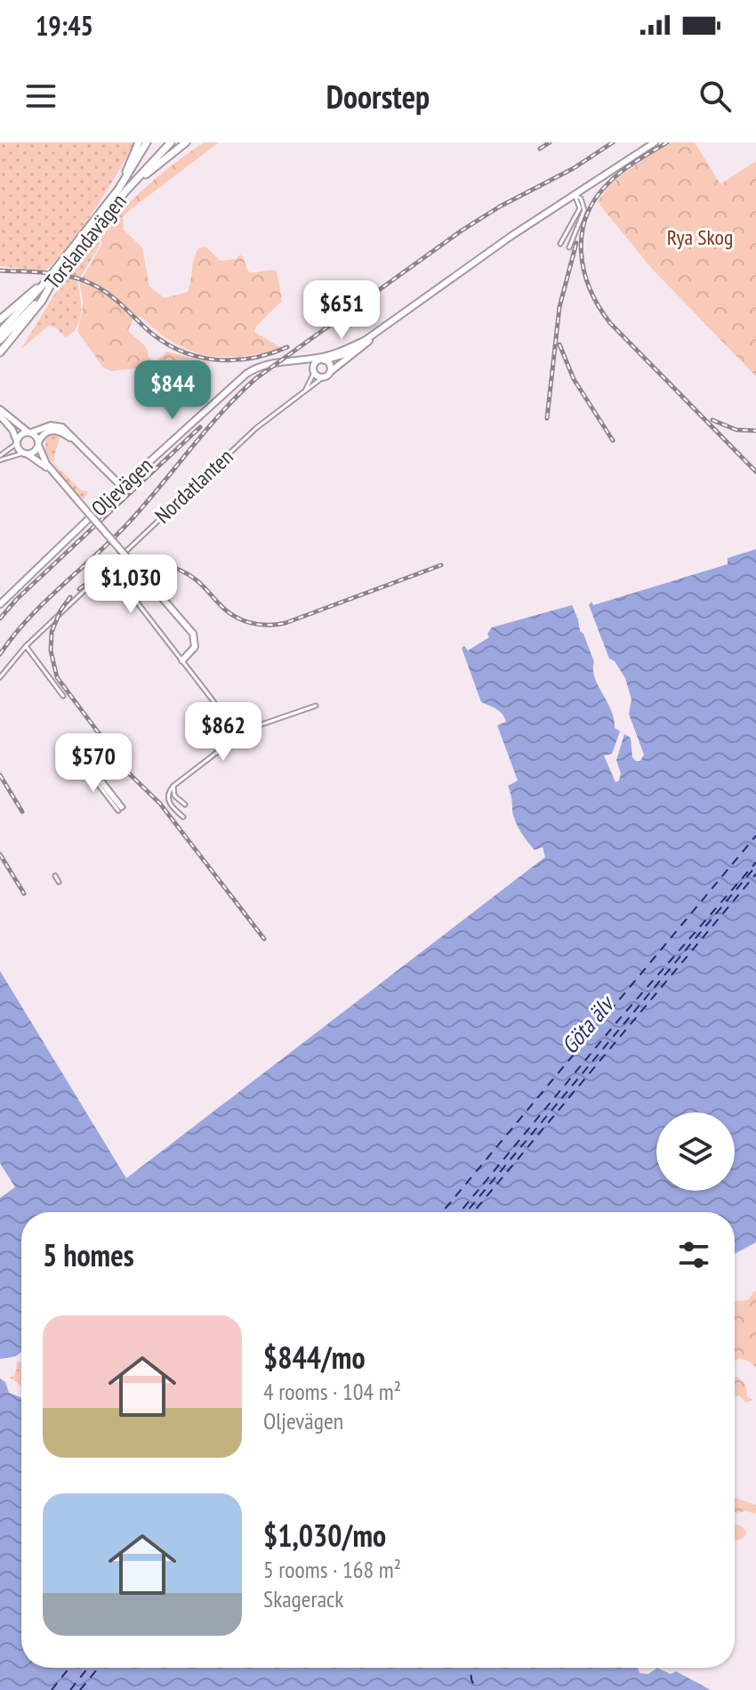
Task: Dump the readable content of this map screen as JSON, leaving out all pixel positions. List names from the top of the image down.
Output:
{
  "streets": {
    "main road": ["Torslandavägen"],
    "street": ["Nordatlanten", "Oljevägen"]
  },
  "crossings": [
    ["Nordatlanten", "Oljevägen"]
  ],
  "water": ["Göta älv"],
  "parks": ["Rya Skog"],
  "page": {
    "status": "19:45",
    "header": "Doorstep",
    "price": [
      "$651",
      "$844",
      "$1,030",
      "$862",
      "$570"
    ],
    "heading": "5 homes",
    "list": [
      {
        "name": "$844/mo",
        "note": "4 rooms · 104 m² · Oljevägen"
      },
      {
        "name": "$1,030/mo",
        "note": "5 rooms · 168 m² · Skagerack"
      }
    ]
  }
}
